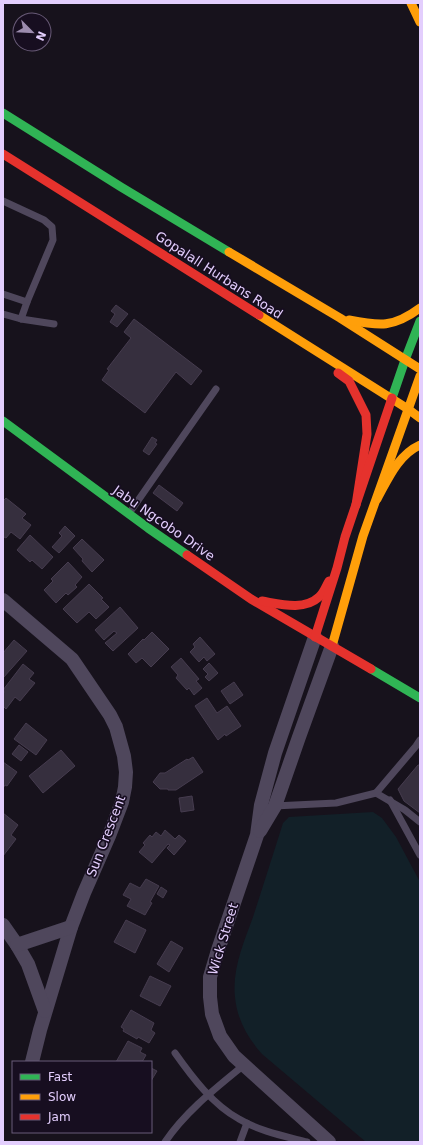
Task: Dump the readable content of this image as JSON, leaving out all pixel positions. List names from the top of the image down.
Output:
{
  "streets": {
    "main road": ["Gopalall Hurbans Road", "Jabu Ngcobo Drive"],
    "street": ["Sun Crescent", "Wick Street"]
  },
  "crossings": [
    ["Jabu Ngcobo Drive", "Wick Street"]
  ],
  "legend": ["Fast", "Slow", "Jam"],
  "north": "bottom right"
}
